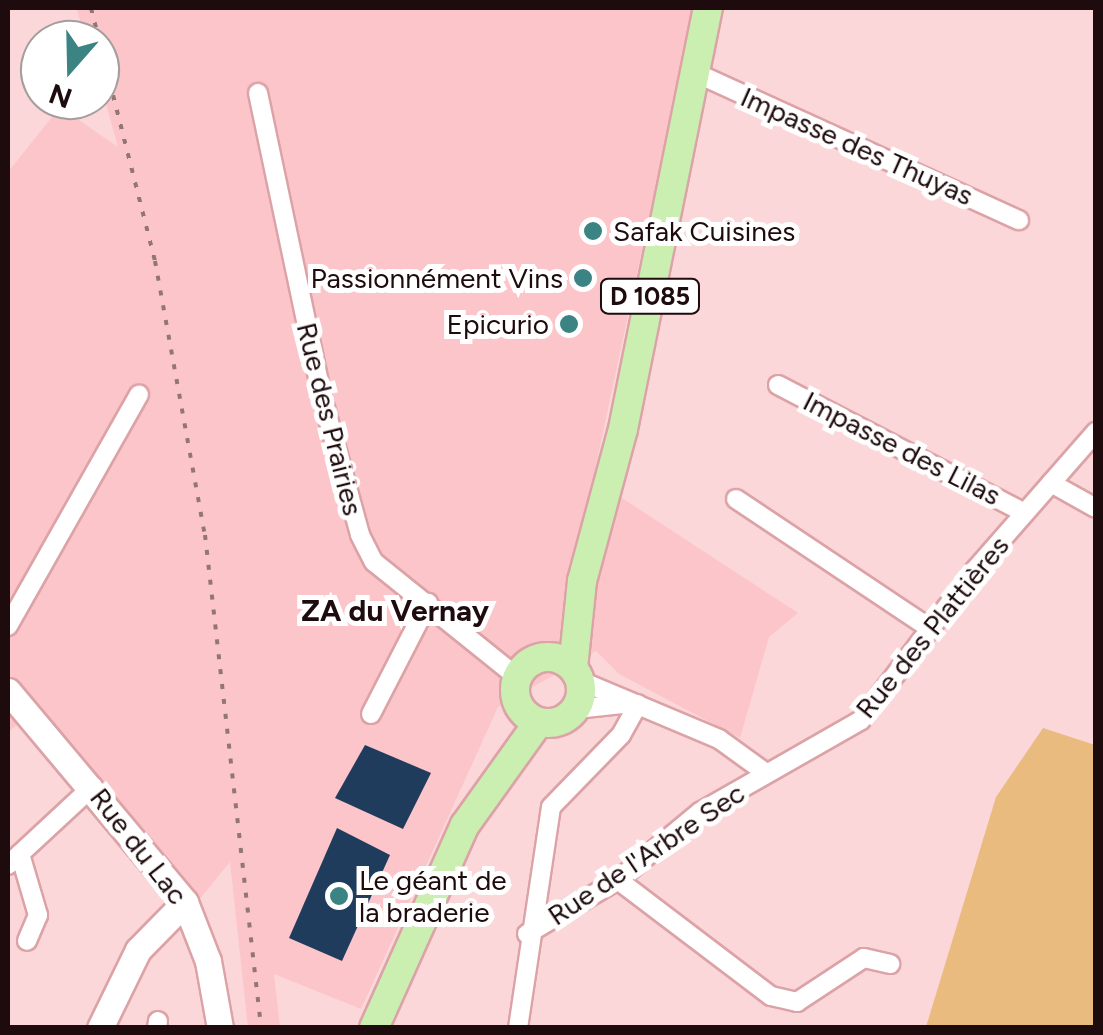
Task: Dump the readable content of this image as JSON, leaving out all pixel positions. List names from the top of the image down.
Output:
{
  "streets": {
    "main road": ["D 1085"],
    "street": [
      "Impasse des Thuyas",
      "Rue des Prairies",
      "Impasse des Lilas",
      "Rue des Plattières",
      "Rue du Lac",
      "Rue de l'Arbre Sec"
    ]
  },
  "crossings": [
    ["Impasse des Thuyas", "D 1085"],
    ["Impasse des Lilas", "Rue des Plattières"],
    ["Rue des Plattières", "Rue de l'Arbre Sec"]
  ],
  "districts": ["ZA du Vernay"],
  "places": [
    "Safak Cuisines",
    "Passionnément Vins",
    "Epicurio",
    "Le géant de la braderie"
  ],
  "north": "bottom"
}
